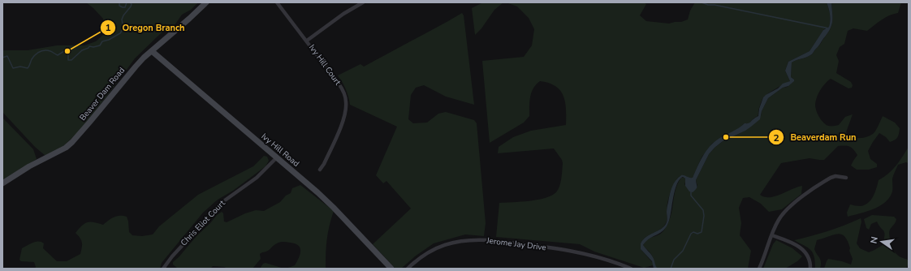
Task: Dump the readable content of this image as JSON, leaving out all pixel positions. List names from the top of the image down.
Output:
{
  "streets": {
    "street": [
      "Ivy Hill Court",
      "Beaver Dam Road",
      "Ivy Hill Road",
      "Chris Eliot Court",
      "Jerome Jay Drive"
    ]
  },
  "crossings": [
    ["Beaver Dam Road", "Ivy Hill Road"],
    ["Ivy Hill Road", "Chris Eliot Court"]
  ],
  "places": ["Oregon Branch", "Beaverdam Run"],
  "north": "left"
}
